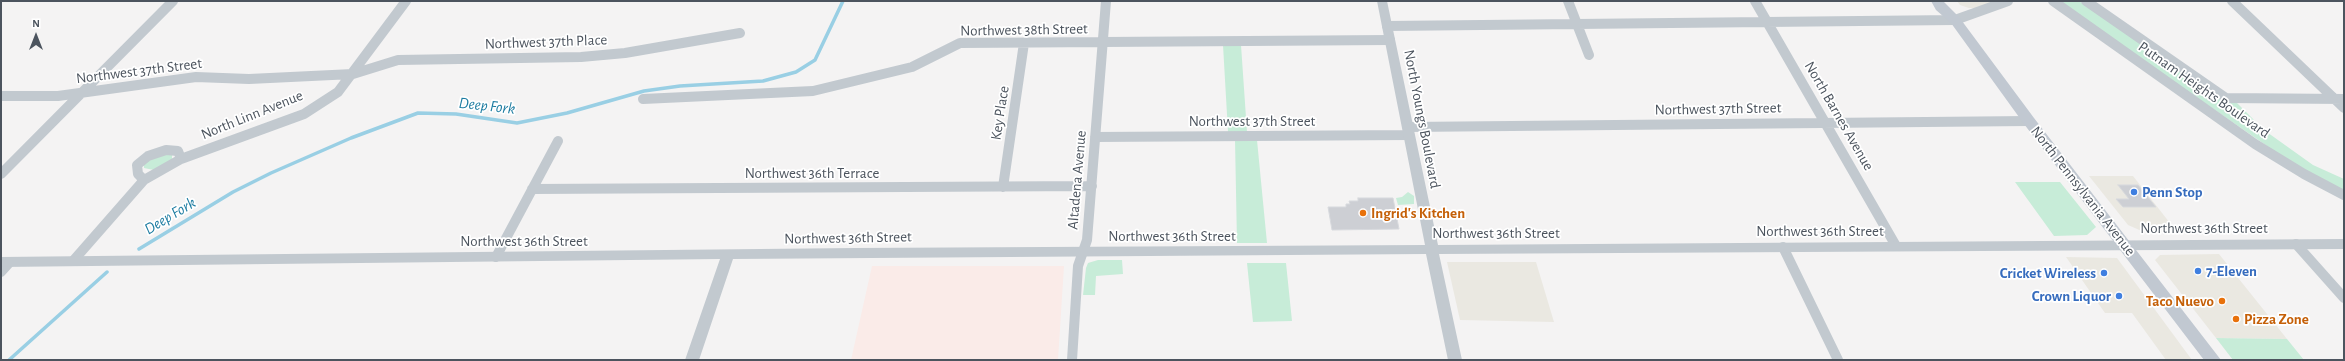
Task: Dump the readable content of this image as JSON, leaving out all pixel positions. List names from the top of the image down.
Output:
{
  "streets": {
    "main road": ["North Pennsylvania Avenue"],
    "street": [
      "Northwest 38th Street",
      "Northwest 37th Place",
      "Northwest 37th Street",
      "Putnam Heights Boulevard",
      "Key Place",
      "North Linn Avenue",
      "North Barnes Avenue",
      "North Youngs Boulevard",
      "Northwest 36th Terrace",
      "Altadena Avenue",
      "Northwest 36th Street"
    ]
  },
  "crossings": [
    ["Northwest 38th Street", "Key Place"],
    ["Northwest 38th Street", "North Youngs Boulevard"],
    ["Northwest 38th Street", "Altadena Avenue"],
    ["Northwest 37th Place", "Northwest 37th Street"],
    ["Northwest 37th Place", "North Linn Avenue"],
    ["Northwest 37th Street", "North Linn Avenue"],
    ["Northwest 37th Street", "North Barnes Avenue"],
    ["Northwest 37th Street", "North Youngs Boulevard"],
    ["Northwest 37th Street", "Altadena Avenue"],
    ["Northwest 37th Street", "North Pennsylvania Avenue"],
    ["Key Place", "Northwest 36th Terrace"],
    ["North Linn Avenue", "Northwest 36th Street"],
    ["North Barnes Avenue", "Northwest 36th Street"],
    ["North Youngs Boulevard", "Northwest 36th Street"],
    ["Northwest 36th Terrace", "Altadena Avenue"],
    ["Altadena Avenue", "Northwest 36th Street"],
    ["North Pennsylvania Avenue", "Northwest 36th Street"]
  ],
  "water": ["Deep Fork"],
  "places": [
    "Penn Stop",
    "Ingrid's Kitchen",
    "7-Eleven",
    "Cricket Wireless",
    "Crown Liquor",
    "Taco Nuevo",
    "Pizza Zone"
  ],
  "north": "top"
}
